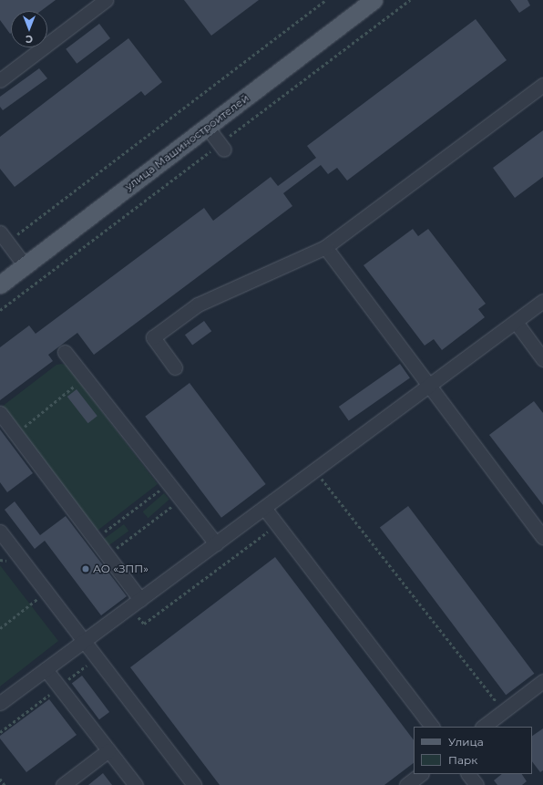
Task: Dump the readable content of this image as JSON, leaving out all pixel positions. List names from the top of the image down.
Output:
{
  "streets": {
    "main road": ["улица Машиностроителей"]
  },
  "places": ["АО «ЗПП»"],
  "legend": ["Улица", "Парк"],
  "north": "bottom"
}
